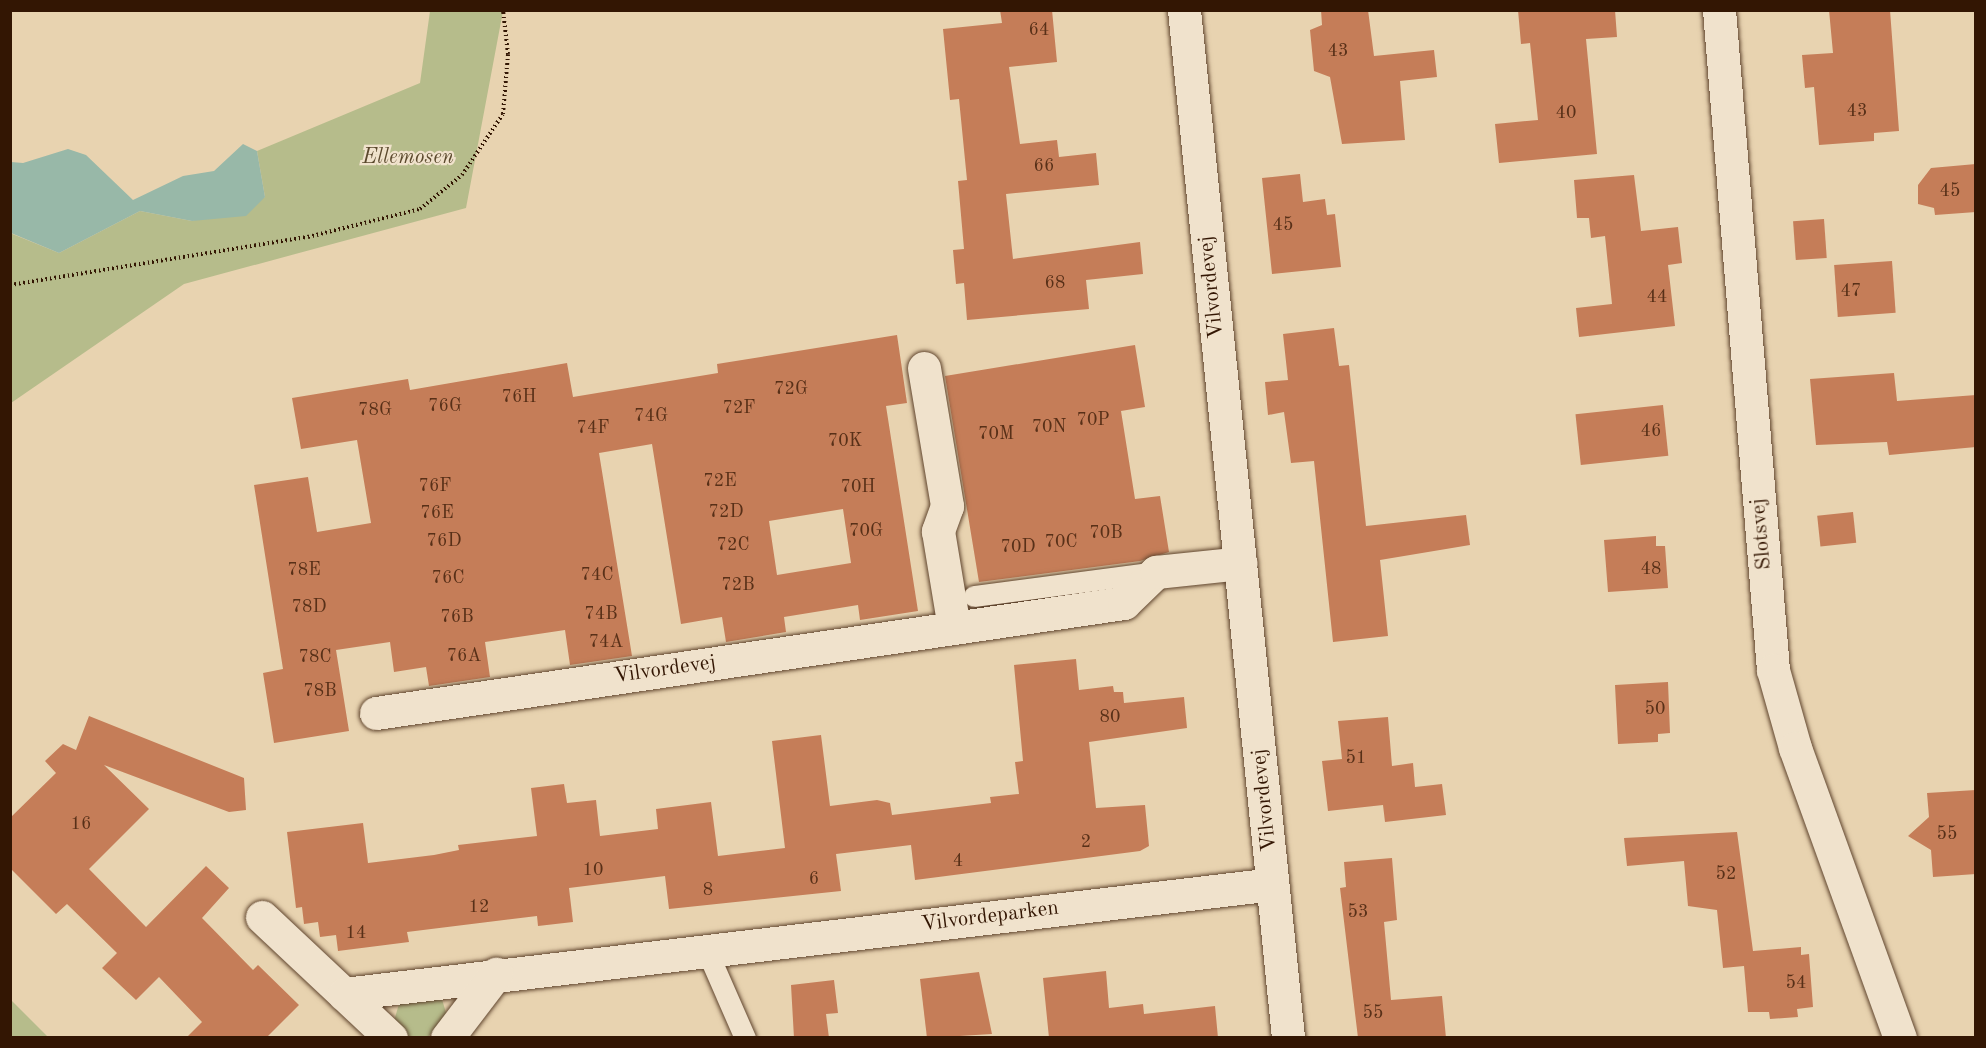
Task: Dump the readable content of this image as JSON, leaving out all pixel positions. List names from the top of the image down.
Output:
{
  "streets": {
    "street": ["Vilvordevej", "Slotsvej", "Vilvordeparken"]
  },
  "crossings": [
    ["Vilvordevej", "Vilvordeparken"]
  ],
  "parks": ["Ellemosen"],
  "house_numbers": [
    "64",
    "43",
    "43",
    "40",
    "66",
    "45",
    "45",
    "68",
    "47",
    "44",
    "72G",
    "76H",
    "76G",
    "72F",
    "78G",
    "74G",
    "70P",
    "70N",
    "74F",
    "46",
    "70M",
    "70K",
    "72E",
    "76F",
    "70H",
    "72D",
    "76E",
    "70G",
    "70B",
    "76D",
    "70C",
    "72C",
    "70D",
    "48",
    "78E",
    "74C",
    "76C",
    "72B",
    "78D",
    "74B",
    "76B",
    "74A",
    "76A",
    "78C",
    "78B",
    "50",
    "80",
    "51",
    "16",
    "55",
    "2",
    "4",
    "10",
    "52",
    "6",
    "8",
    "12",
    "53",
    "14",
    "54",
    "55"
  ]
}
